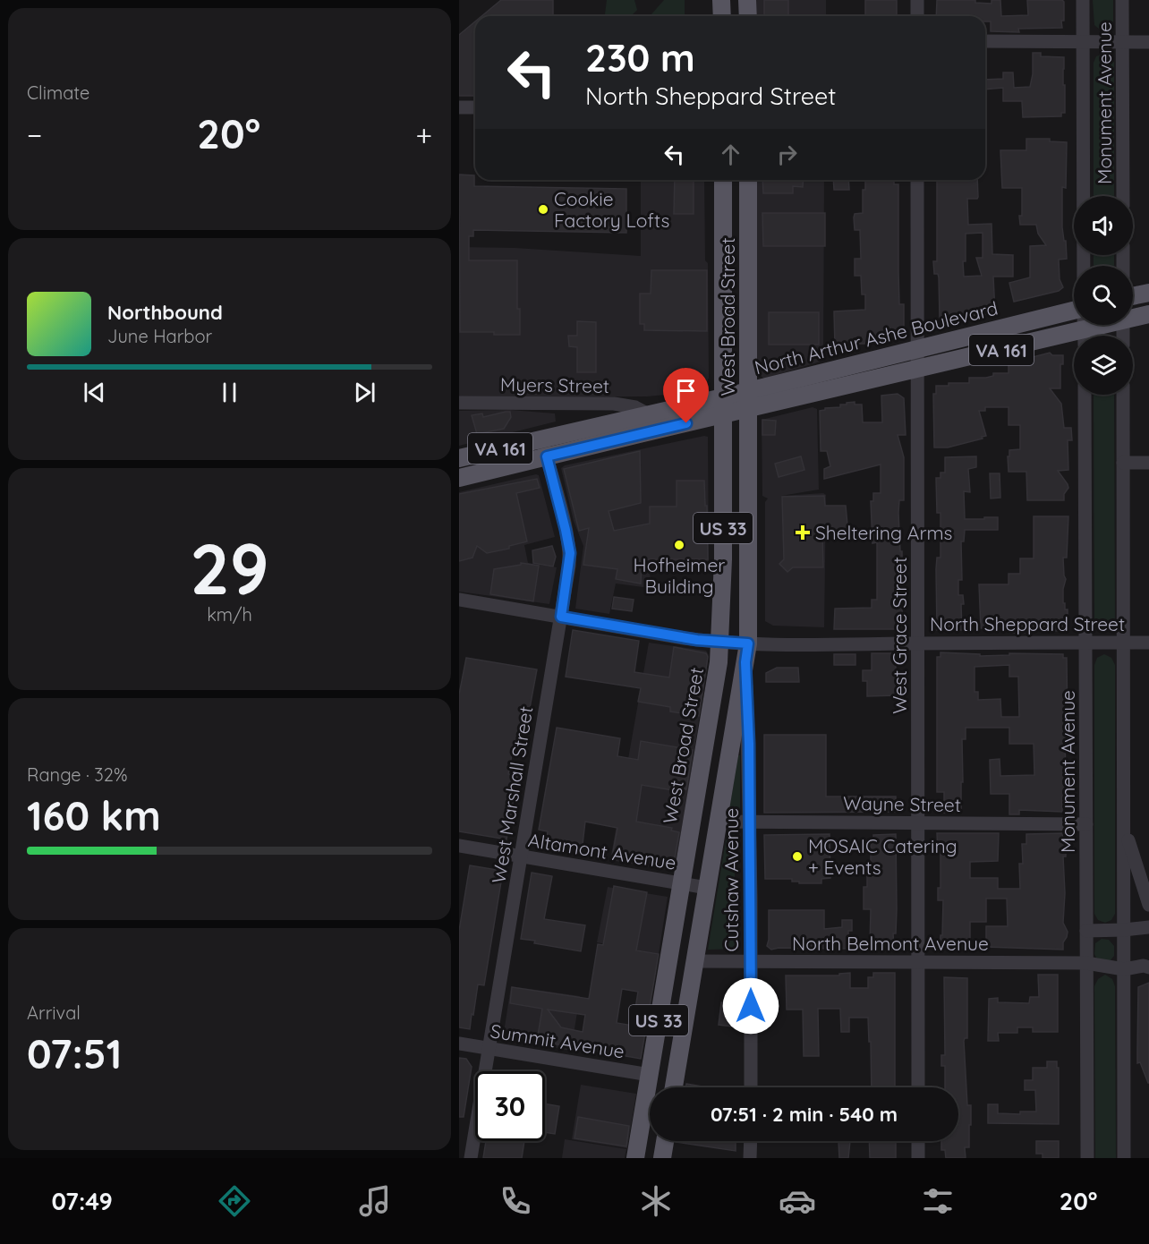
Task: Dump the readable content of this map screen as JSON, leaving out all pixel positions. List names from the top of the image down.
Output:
{
  "streets": {
    "main road": [
      "West Broad Street",
      "North Arthur Ashe Boulevard",
      "VA 161",
      "US 33"
    ],
    "street": [
      "Monument Avenue",
      "Myers Street",
      "North Sheppard Street",
      "West Grace Street",
      "West Marshall Street",
      "Wayne Street",
      "Altamont Avenue",
      "Cutshaw Avenue",
      "North Belmont Avenue",
      "Summit Avenue"
    ]
  },
  "crossings": [
    ["Monument Avenue", "North Sheppard Street"],
    ["Monument Avenue", "Wayne Street"],
    ["Monument Avenue", "North Belmont Avenue"],
    ["West Broad Street", "North Arthur Ashe Boulevard"],
    ["West Broad Street", "North Sheppard Street"],
    ["West Broad Street", "Wayne Street"],
    ["West Broad Street", "Altamont Avenue"],
    ["West Broad Street", "Cutshaw Avenue"],
    ["West Broad Street", "North Belmont Avenue"],
    ["West Broad Street", "Summit Avenue"],
    ["North Arthur Ashe Boulevard", "Myers Street"],
    ["North Arthur Ashe Boulevard", "West Grace Street"],
    ["North Arthur Ashe Boulevard", "West Marshall Street"],
    ["North Sheppard Street", "West Grace Street"],
    ["North Sheppard Street", "West Marshall Street"],
    ["West Grace Street", "Wayne Street"],
    ["West Grace Street", "North Belmont Avenue"],
    ["West Marshall Street", "Altamont Avenue"],
    ["West Marshall Street", "Summit Avenue"],
    ["Wayne Street", "Cutshaw Avenue"],
    ["Cutshaw Avenue", "North Belmont Avenue"]
  ],
  "places": {
    "other": ["Cookie Factory Lofts", "Hofheimer Building", "MOSAIC Catering + Events"],
    "health": ["Sheltering Arms"]
  },
  "page": {
    "tile": [
      "Climate",
      ["29", "km/h"],
      ["Range · 32%", "160 km"],
      ["Arrival", "07:51"]
    ],
    "turn": ["230 m", "North Sheppard Street"],
    "heat": ["−", "20°", "+"],
    "song": ["Northbound", "June Harbor"],
    "limit": "30",
    "trip": "07:51 · 2 min · 540 m",
    "tabs": ["07:49", "20°"]
  }
}
